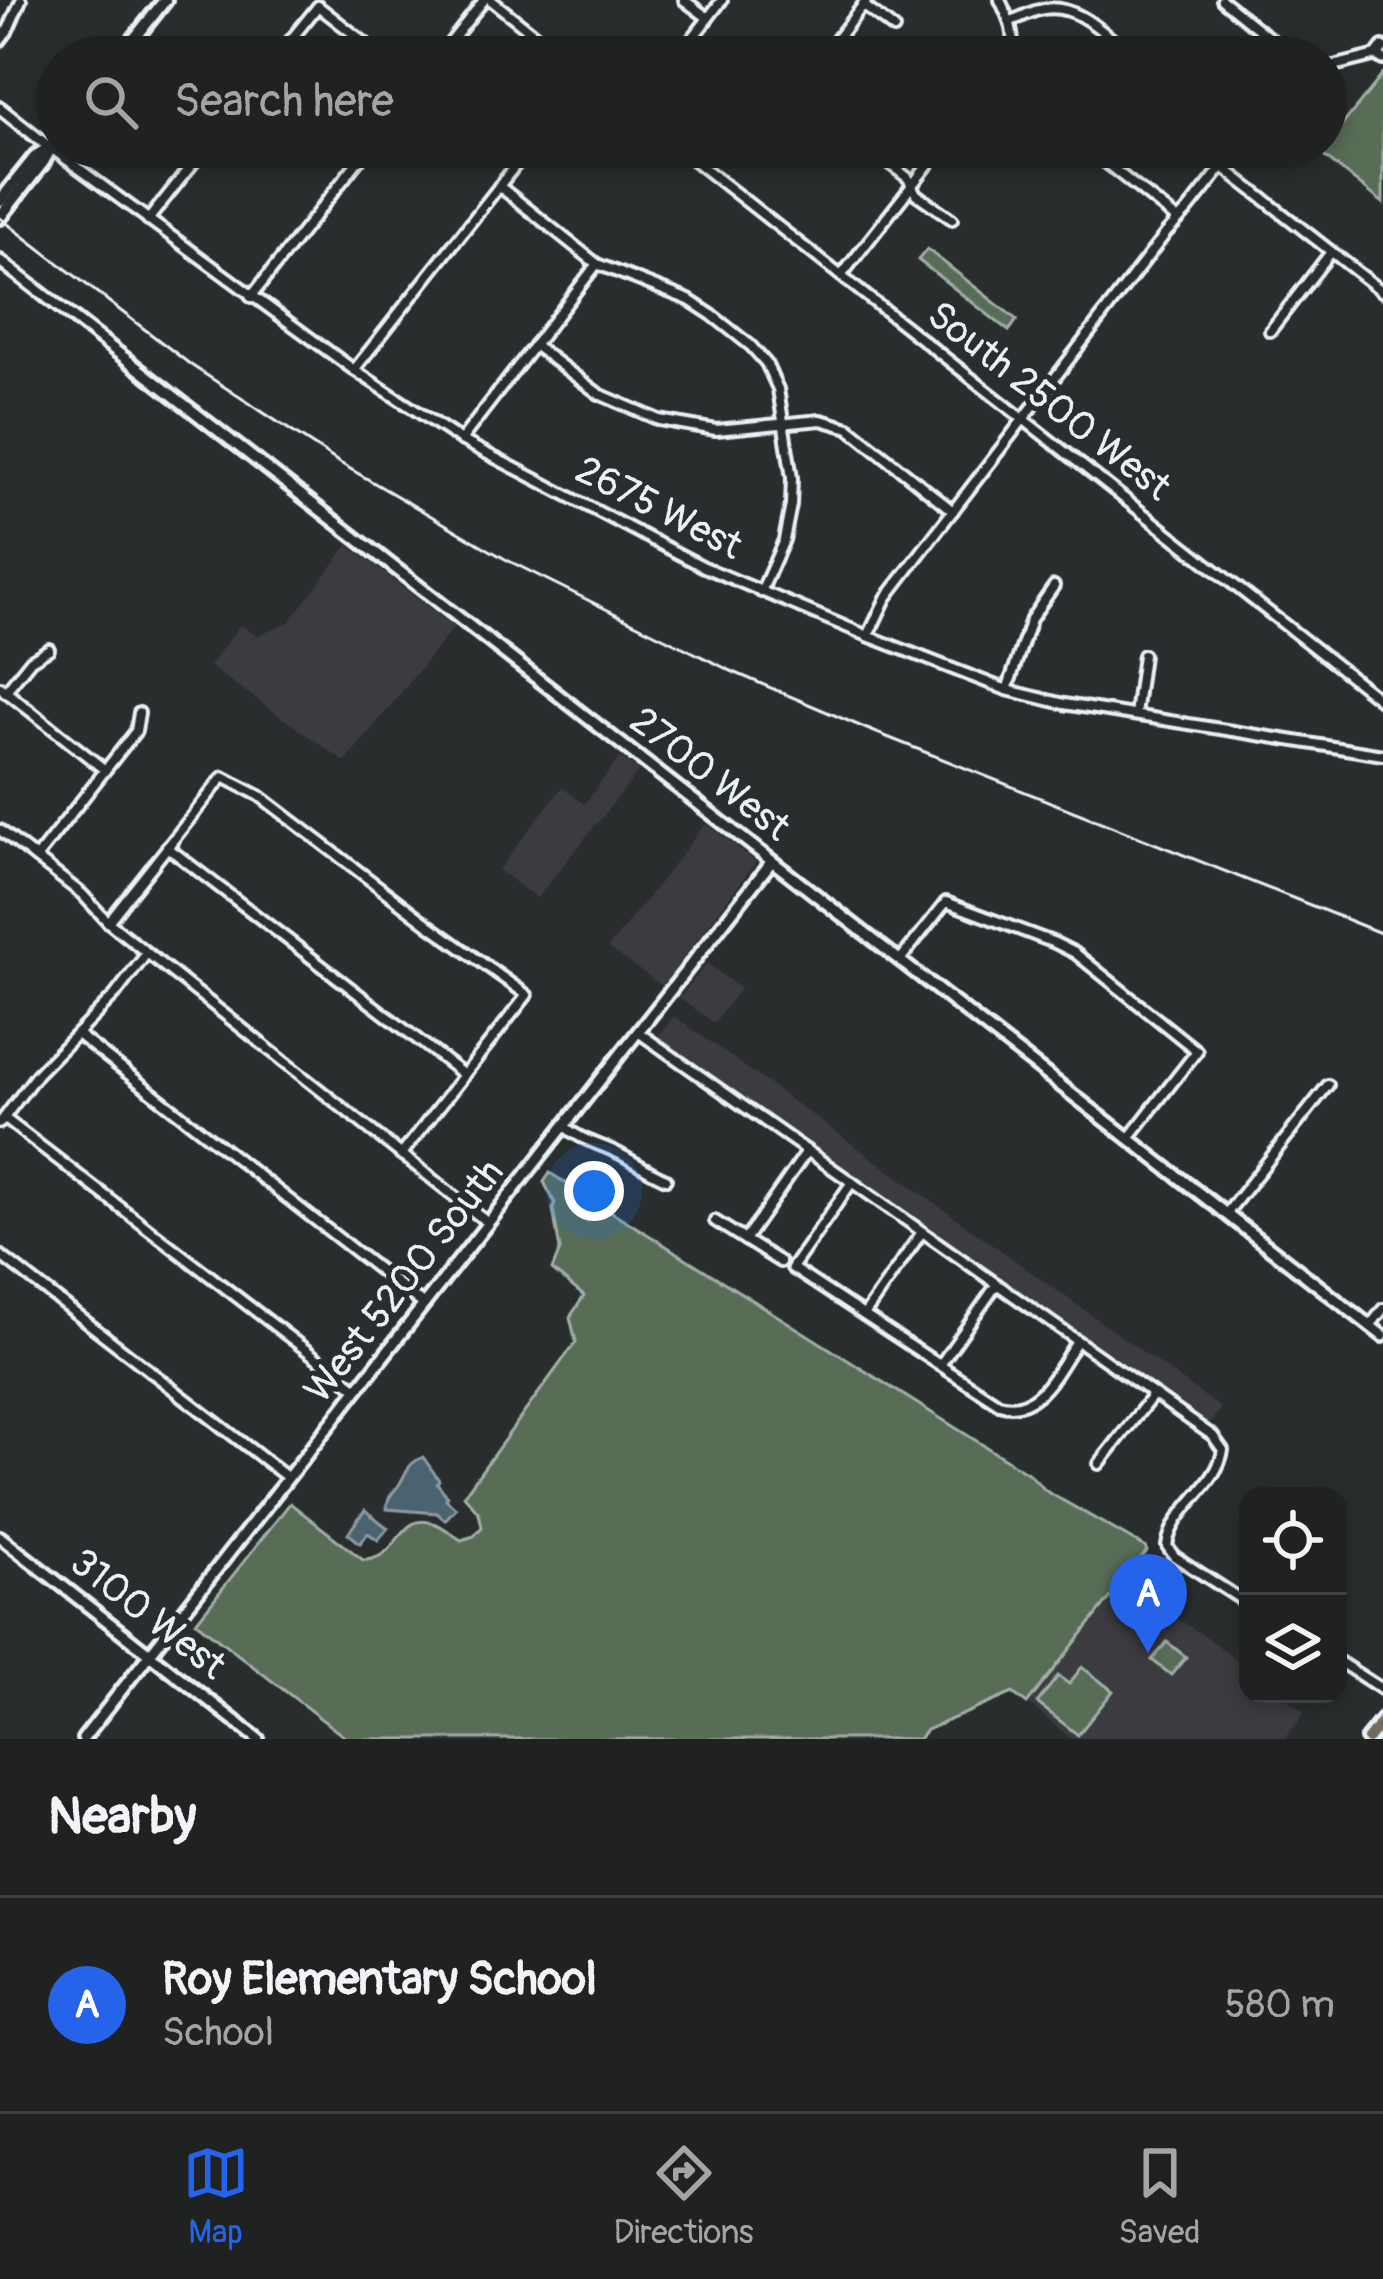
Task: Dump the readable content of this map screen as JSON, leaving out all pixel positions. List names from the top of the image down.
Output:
{
  "streets": {
    "street": [
      "South 2500 West",
      "2675 West",
      "2700 West",
      "West 5200 South",
      "3100 West"
    ]
  },
  "crossings": [
    ["2700 West", "West 5200 South"],
    ["West 5200 South", "3100 West"]
  ],
  "page": {
    "search": "Search here",
    "pins": "A",
    "heading": "Nearby",
    "list": [
      {
        "mark": "A",
        "name": "Roy Elementary School",
        "note": "School",
        "value": "580 m"
      }
    ],
    "nav": ["Map", "Directions", "Saved"]
  }
}
